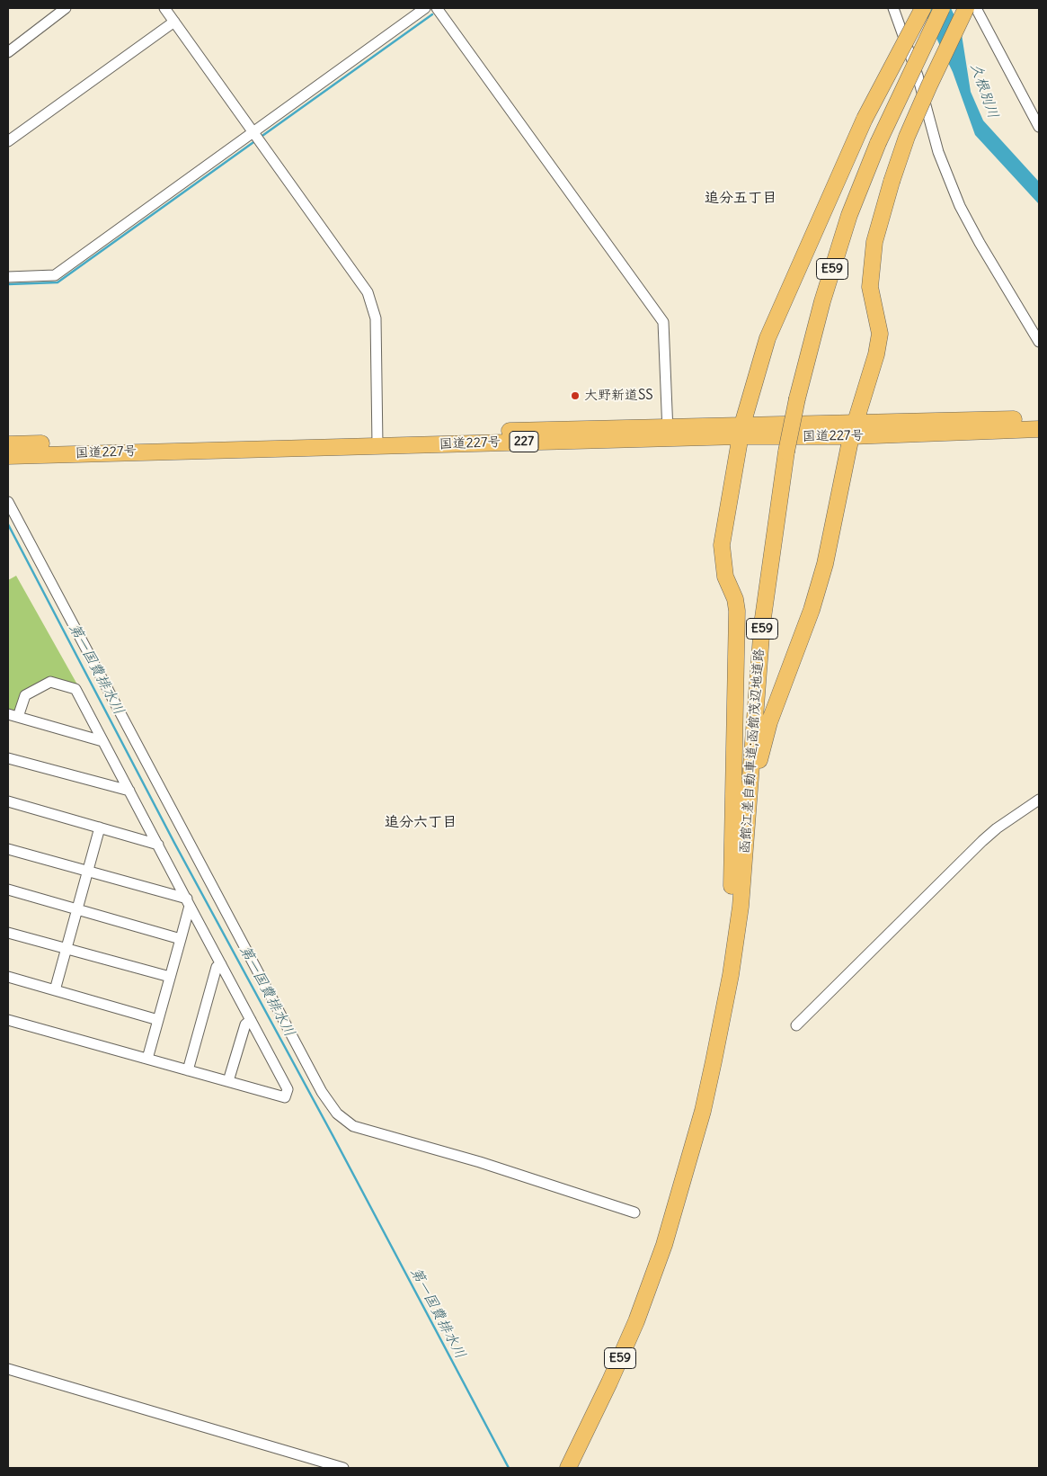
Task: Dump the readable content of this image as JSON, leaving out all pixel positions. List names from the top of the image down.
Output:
{
  "streets": {
    "highway": [
      "E59",
      "国道227号",
      "227",
      "函館江差自動車道;函館茂辺地道路"
    ]
  },
  "districts": ["追分五丁目", "追分六丁目"],
  "water": ["久根別川", "第一国費排水川"],
  "places": ["大野新道SS"]
}
